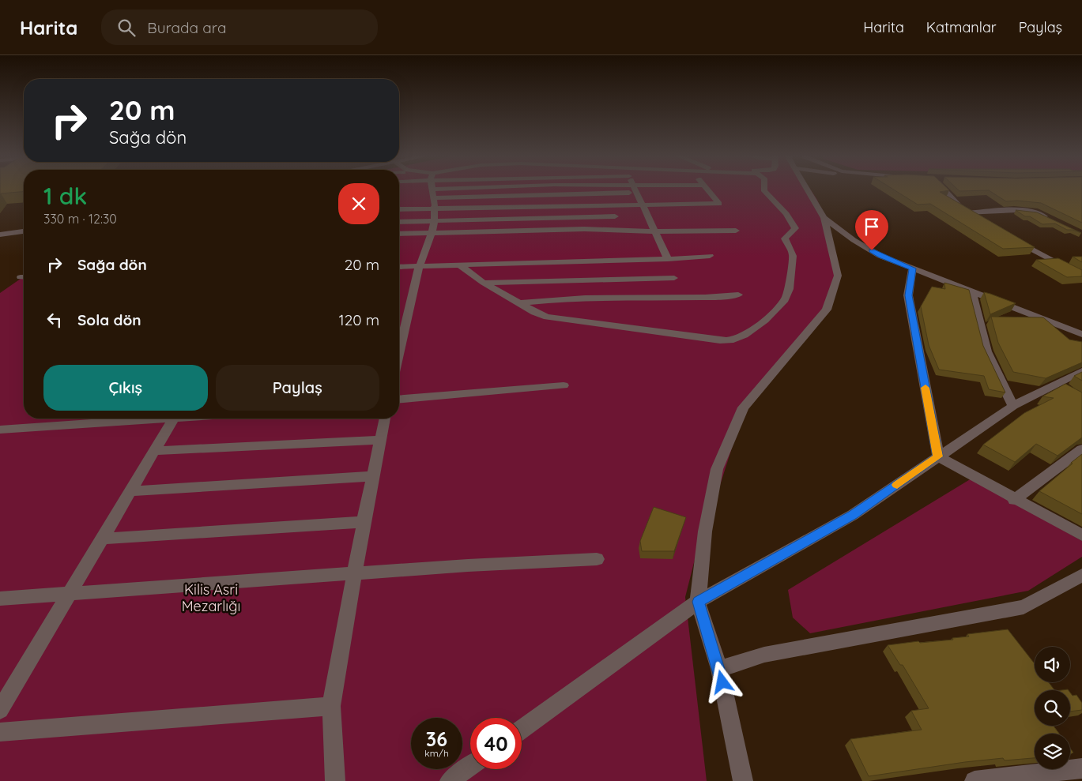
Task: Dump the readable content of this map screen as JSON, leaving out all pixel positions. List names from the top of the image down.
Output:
{
  "parks": ["Kilis Asri Mezarlığı"],
  "page": {
    "header": "Harita",
    "search": "Burada ara",
    "nav": ["Harita", "Katmanlar", "Paylaş"],
    "turn": ["20 m", "Sağa dön"],
    "heading": ["1 dk", "330 m · 12:30"],
    "list": [
      {
        "name": "Sağa dön",
        "value": "20 m"
      },
      {
        "name": "Sola dön",
        "value": "120 m"
      }
    ],
    "buttons": ["Çıkış", "Paylaş"],
    "speed": "36 km/h",
    "limit": "40"
  }
}
